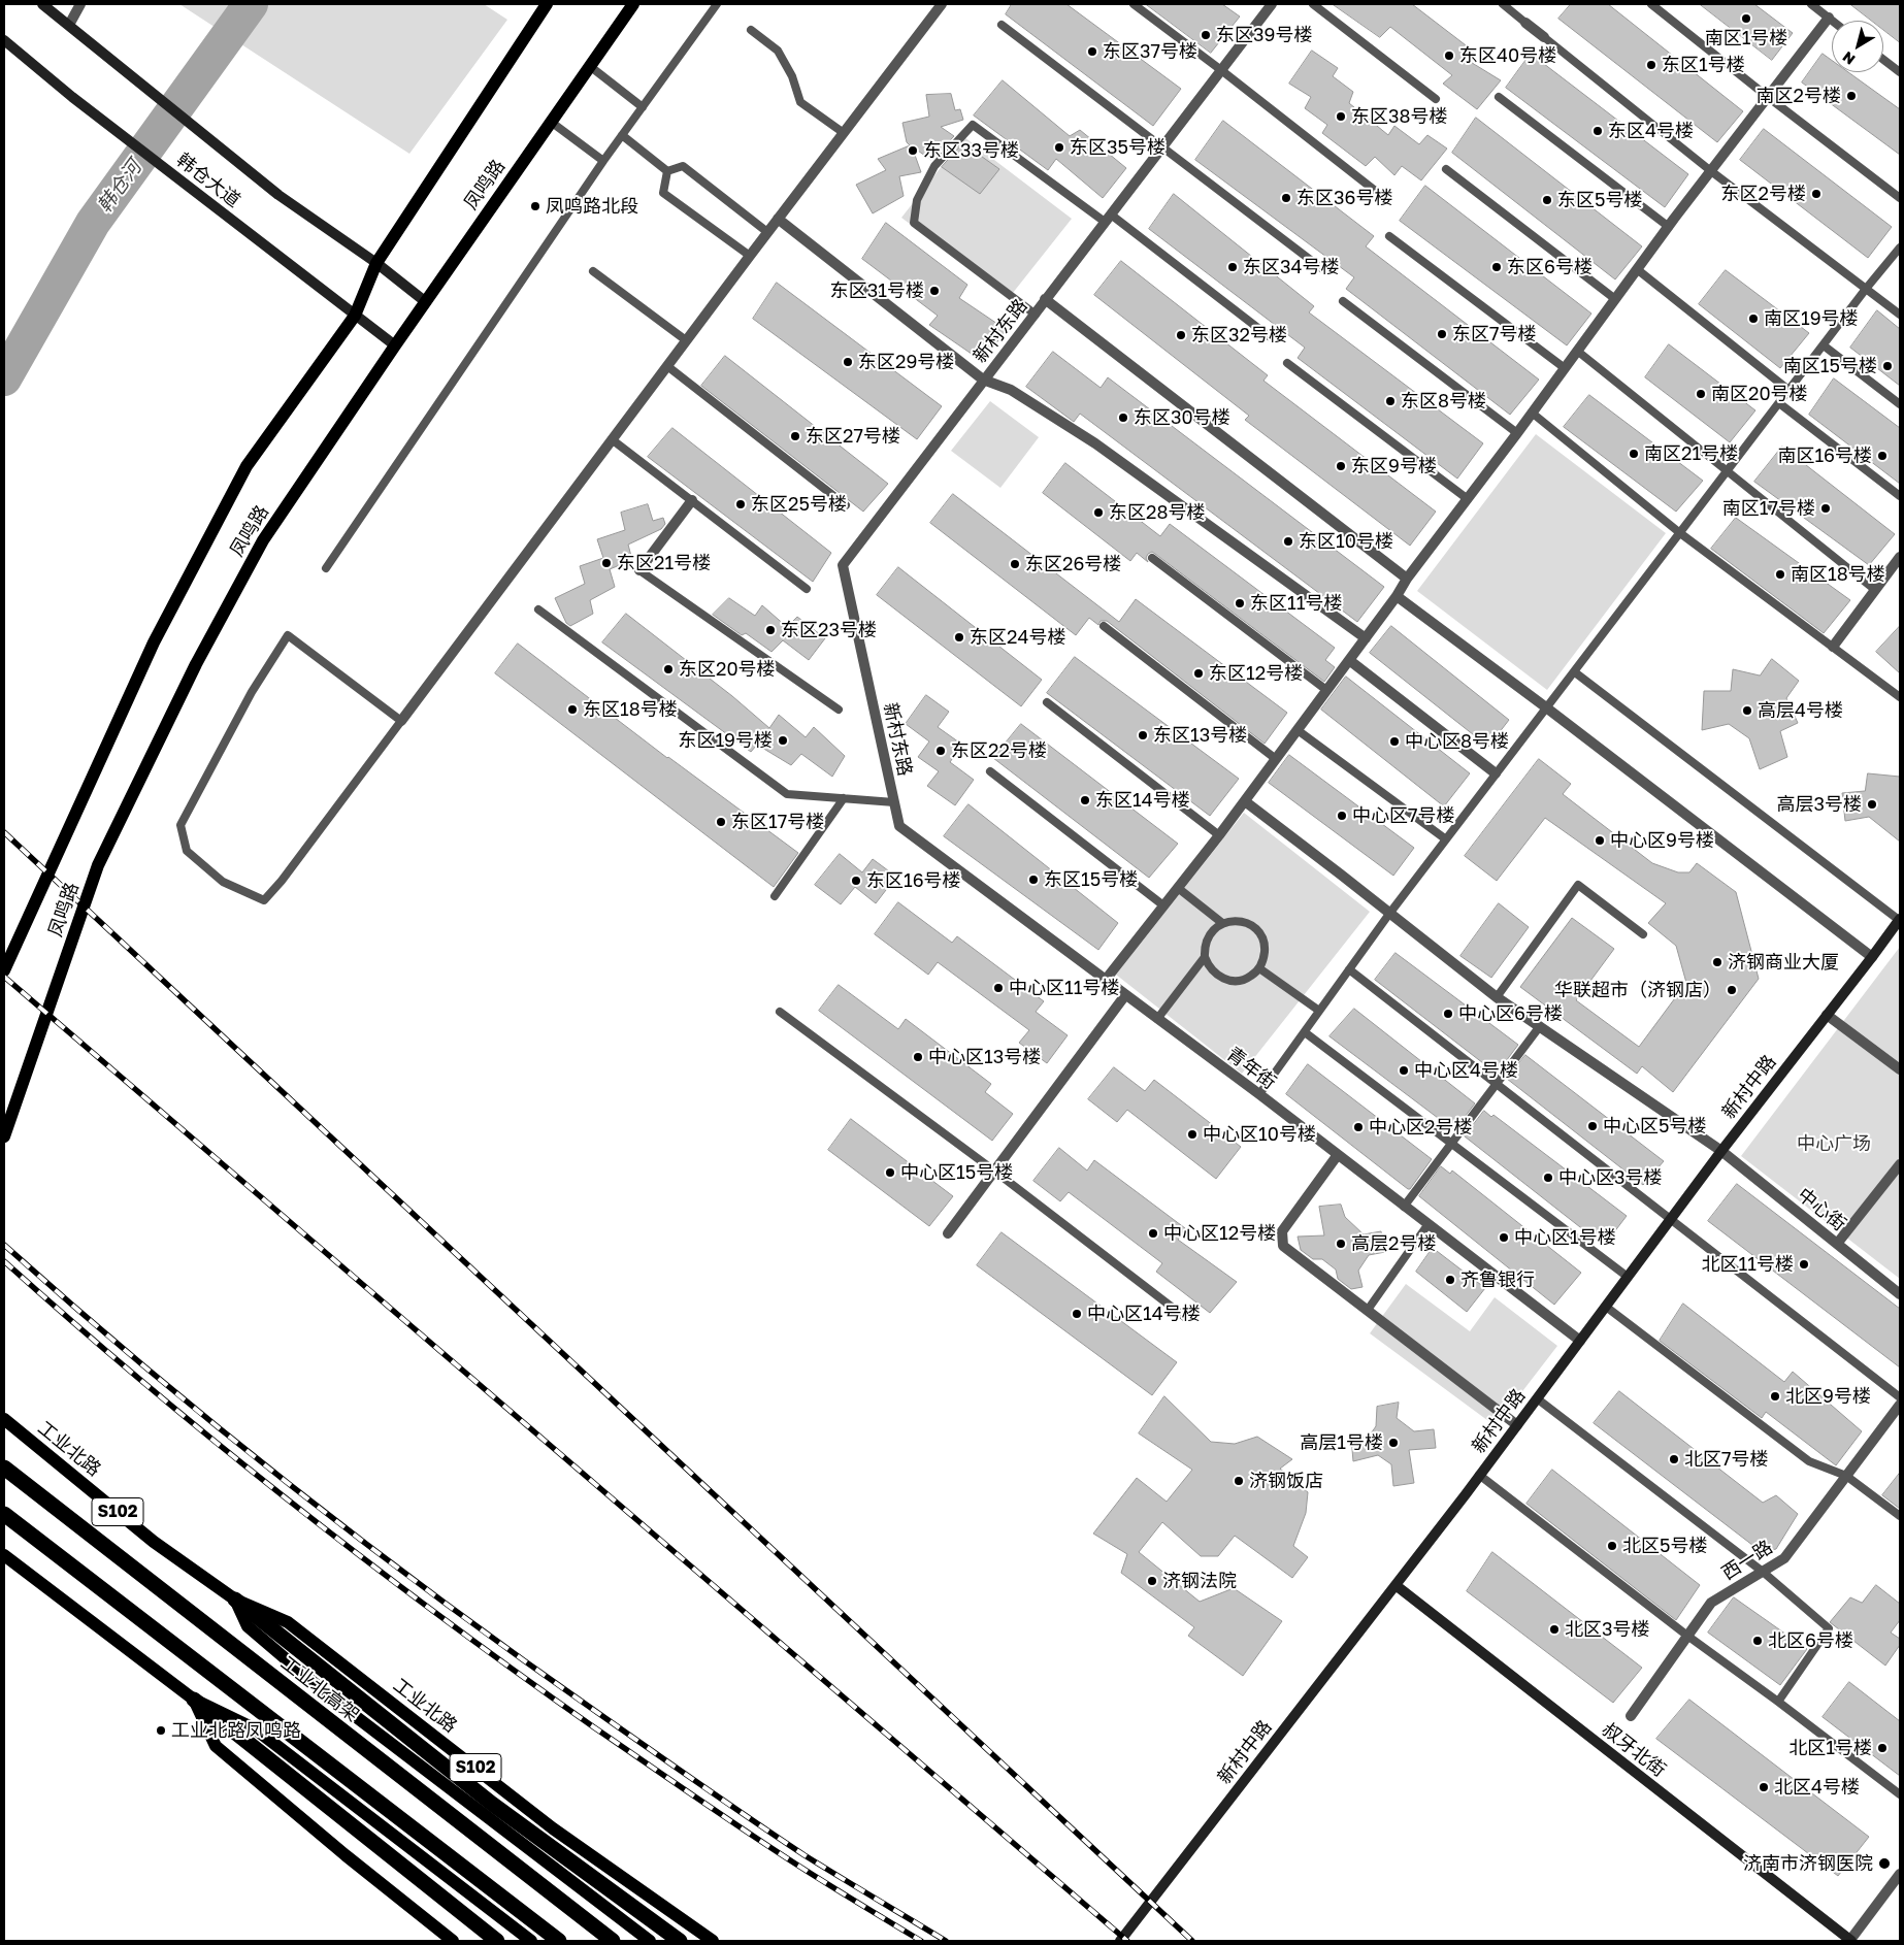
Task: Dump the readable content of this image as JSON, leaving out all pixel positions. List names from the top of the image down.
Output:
{
  "streets": {
    "highway": ["工业北高架"],
    "main road": ["凤鸣路", "工业北路", "S102"],
    "street": [
      "韩仓大道",
      "新村东路",
      "青年街",
      "新村中路",
      "中心街",
      "西一路",
      "叔牙北街"
    ]
  },
  "crossings": [
    ["韩仓大道", "凤鸣路"],
    ["新村东路", "青年街"],
    ["青年街", "新村中路"],
    ["新村中路", "中心街"],
    ["新村中路", "叔牙北街"]
  ],
  "water": ["韩仓河"],
  "parks": ["中心广场"],
  "places": [
    "南区1号楼",
    "东区39号楼",
    "东区37号楼",
    "东区40号楼",
    "东区1号楼",
    "南区2号楼",
    "东区38号楼",
    "东区4号楼",
    "东区35号楼",
    "东区33号楼",
    "东区2号楼",
    "东区36号楼",
    "东区5号楼",
    "凤鸣路北段",
    "东区34号楼",
    "东区6号楼",
    "东区31号楼",
    "南区19号楼",
    "东区7号楼",
    "东区32号楼",
    "东区29号楼",
    "南区15号楼",
    "南区20号楼",
    "东区8号楼",
    "东区30号楼",
    "东区27号楼",
    "南区21号楼",
    "南区16号楼",
    "东区9号楼",
    "东区25号楼",
    "南区17号楼",
    "东区28号楼",
    "东区10号楼",
    "东区21号楼",
    "东区26号楼",
    "南区18号楼",
    "东区11号楼",
    "东区23号楼",
    "东区24号楼",
    "东区20号楼",
    "东区12号楼",
    "东区18号楼",
    "高层4号楼",
    "东区13号楼",
    "东区19号楼",
    "中心区8号楼",
    "东区22号楼",
    "东区14号楼",
    "高层3号楼",
    "中心区7号楼",
    "东区17号楼",
    "中心区9号楼",
    "东区15号楼",
    "东区16号楼",
    "济钢商业大厦",
    "中心区11号楼",
    "华联超市（济钢店）",
    "中心区6号楼",
    "中心区13号楼",
    "中心区4号楼",
    "中心区5号楼",
    "中心区2号楼",
    "中心区10号楼",
    "中心区15号楼",
    "中心区3号楼",
    "中心区12号楼",
    "中心区1号楼",
    "高层2号楼",
    "北区11号楼",
    "齐鲁银行",
    "中心区14号楼",
    "北区9号楼",
    "高层1号楼",
    "北区7号楼",
    "济钢饭店",
    "北区5号楼",
    "济钢法院",
    "北区3号楼",
    "北区6号楼",
    "工业北路凤鸣路",
    "北区1号楼",
    "北区4号楼",
    "济南市济钢医院"
  ],
  "north": "bottom left"
}
